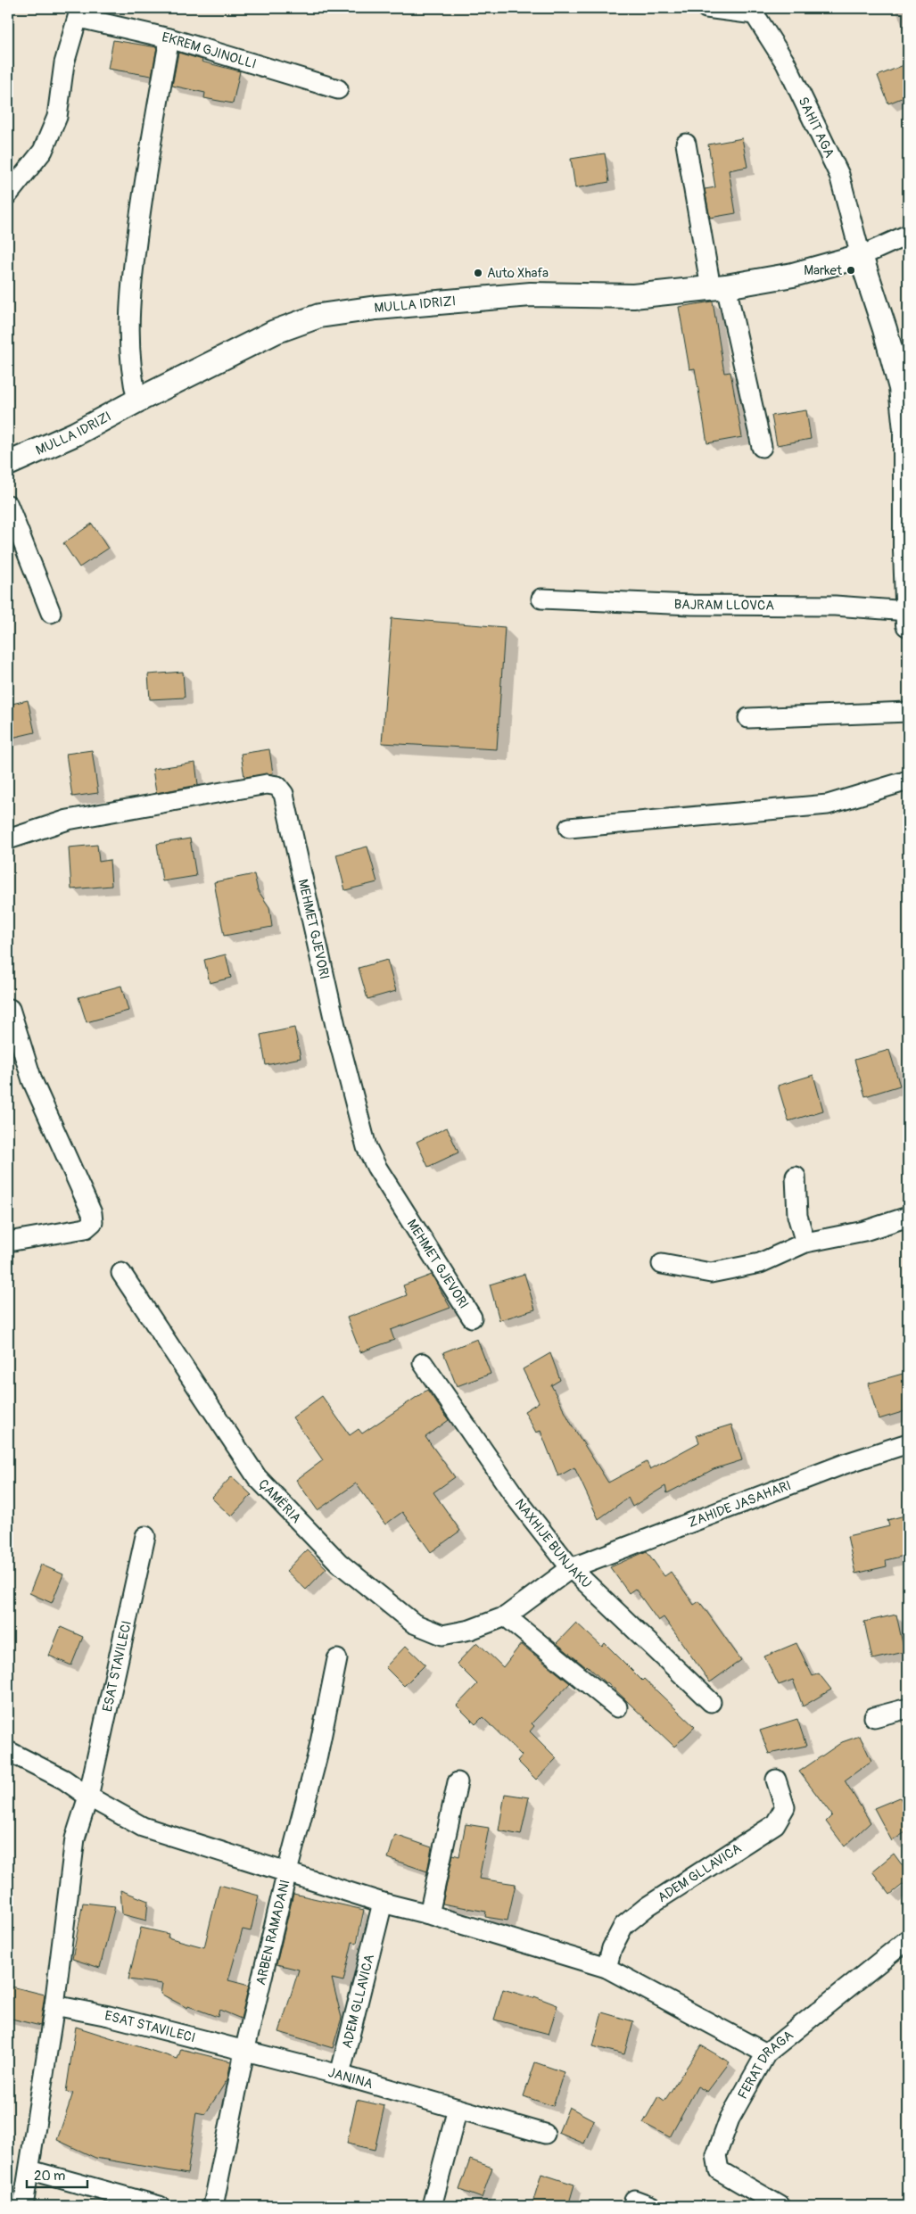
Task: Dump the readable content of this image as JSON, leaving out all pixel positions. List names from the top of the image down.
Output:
{
  "streets": {
    "street": [
      "EKREM GJINOLLI",
      "SAHIT AGA",
      "MULLA IDRIZI",
      "BAJRAM LLOVCA",
      "MEHMET GJEVORI",
      "ÇAMËRIA",
      "ZAHIDE JASAHARI",
      "NAXHIJE BUNJAKU",
      "ESAT STAVILECI",
      "ADEM GLLAVICA",
      "ARBEN RAMADANI",
      "FERAT DRAGA",
      "JANINA"
    ]
  },
  "crossings": [
    ["SAHIT AGA", "MULLA IDRIZI"],
    ["ÇAMËRIA", "ZAHIDE JASAHARI"],
    ["ÇAMËRIA", "NAXHIJE BUNJAKU"],
    ["ZAHIDE JASAHARI", "NAXHIJE BUNJAKU"],
    ["ESAT STAVILECI", "ARBEN RAMADANI"],
    ["ESAT STAVILECI", "JANINA"],
    ["ADEM GLLAVICA", "JANINA"],
    ["ARBEN RAMADANI", "JANINA"]
  ],
  "places": ["Market", "Auto Xhafa"],
  "scale_bar": "20 m"
}
